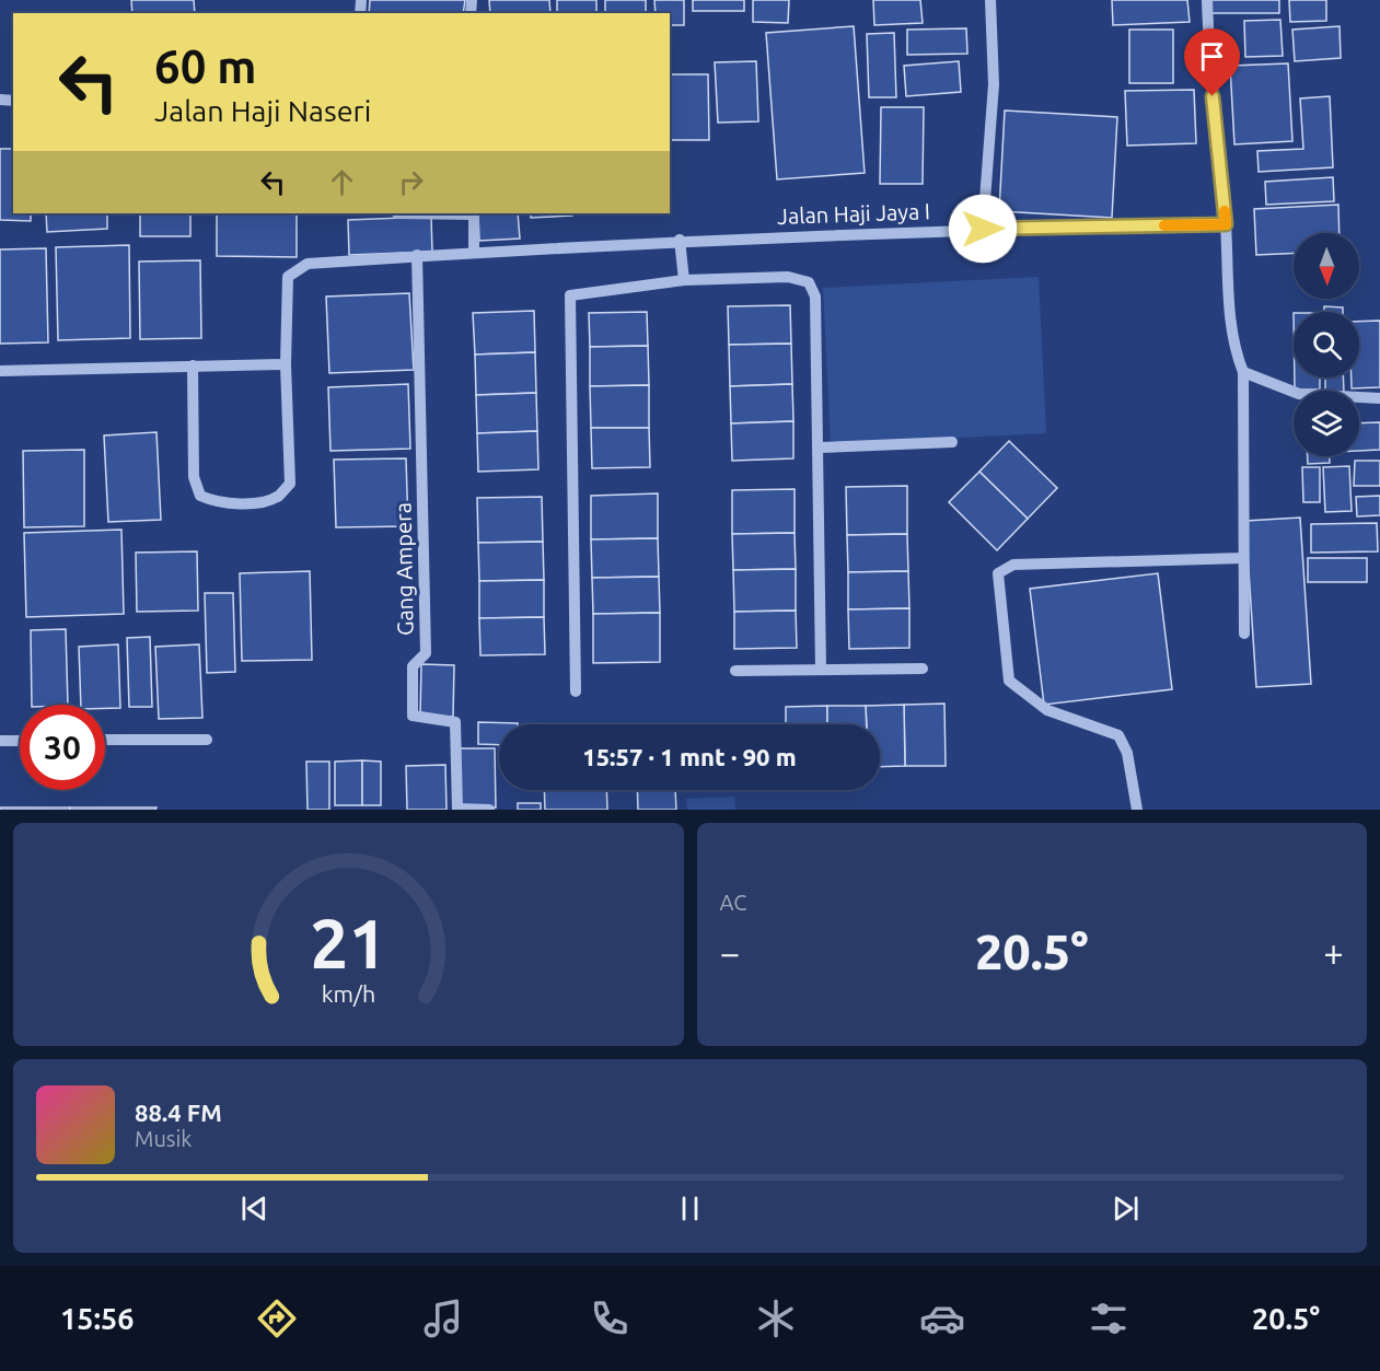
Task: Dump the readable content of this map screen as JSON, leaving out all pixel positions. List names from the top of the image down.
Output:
{
  "streets": {
    "street": ["Jalan Haji Jaya I", "Gang Ampera"]
  },
  "crossings": [
    ["Jalan Haji Jaya I", "Gang Ampera"]
  ],
  "north": "bottom",
  "page": {
    "turn": ["60 m", "Jalan Haji Naseri"],
    "limit": "30",
    "trip": "15:57 · 1 mnt · 90 m",
    "tile": "AC",
    "heat": ["−", "20.5°", "+"],
    "song": ["88.4 FM", "Musik"],
    "tabs": ["15:56", "20.5°"],
    "gauge": ["21", "km/h"]
  }
}
